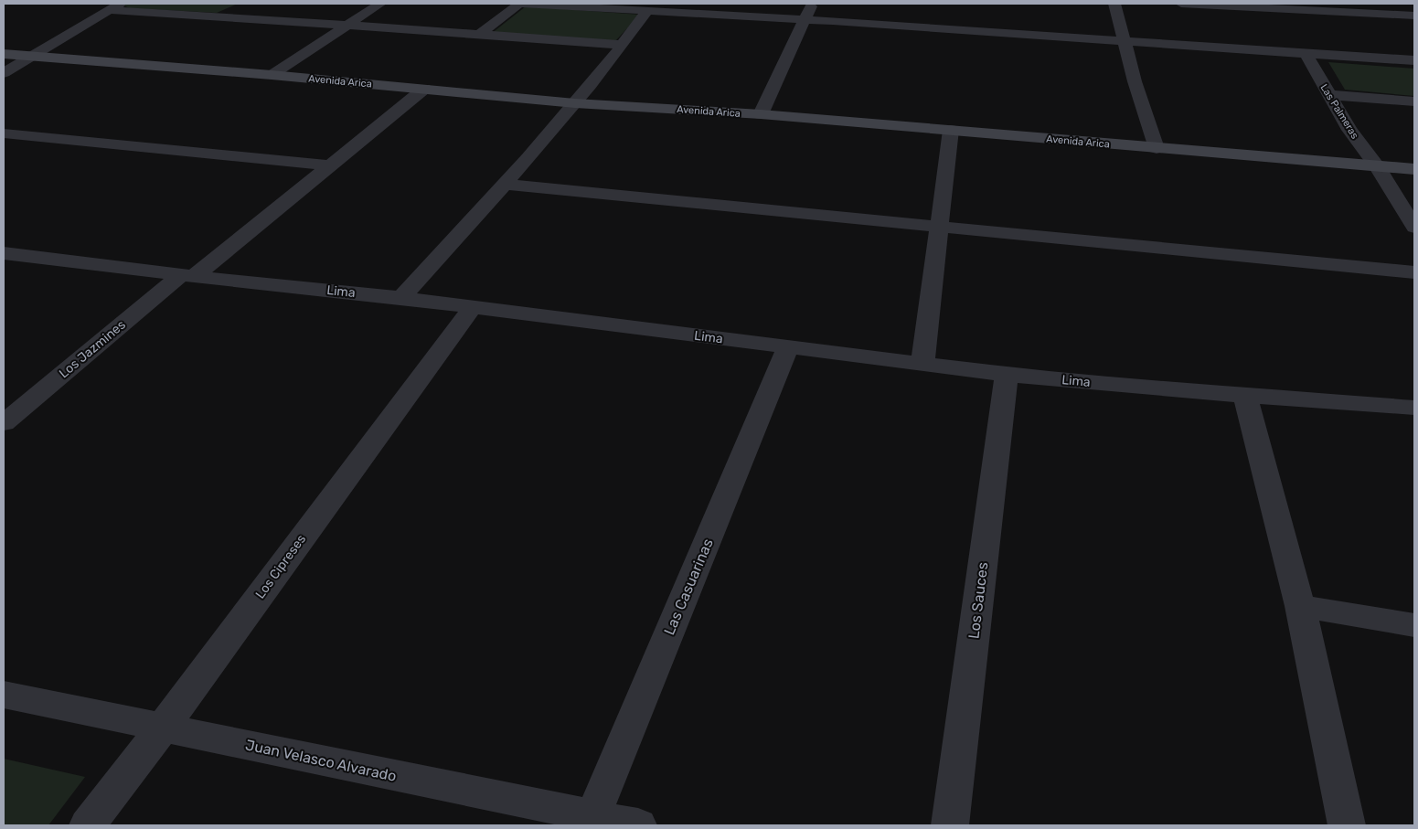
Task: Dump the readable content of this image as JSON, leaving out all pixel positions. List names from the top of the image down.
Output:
{
  "streets": {
    "street": [
      "Avenida Arica",
      "Las Palmeras",
      "Lima",
      "Los Jazmines",
      "Los Cipreses",
      "Las Casuarinas",
      "Los Sauces",
      "Juan Velasco Alvarado"
    ]
  },
  "crossings": [
    ["Avenida Arica", "Las Palmeras"],
    ["Avenida Arica", "Los Jazmines"],
    ["Lima", "Los Jazmines"],
    ["Lima", "Los Cipreses"],
    ["Lima", "Las Casuarinas"],
    ["Lima", "Los Sauces"],
    ["Los Cipreses", "Juan Velasco Alvarado"],
    ["Las Casuarinas", "Juan Velasco Alvarado"]
  ]
}
